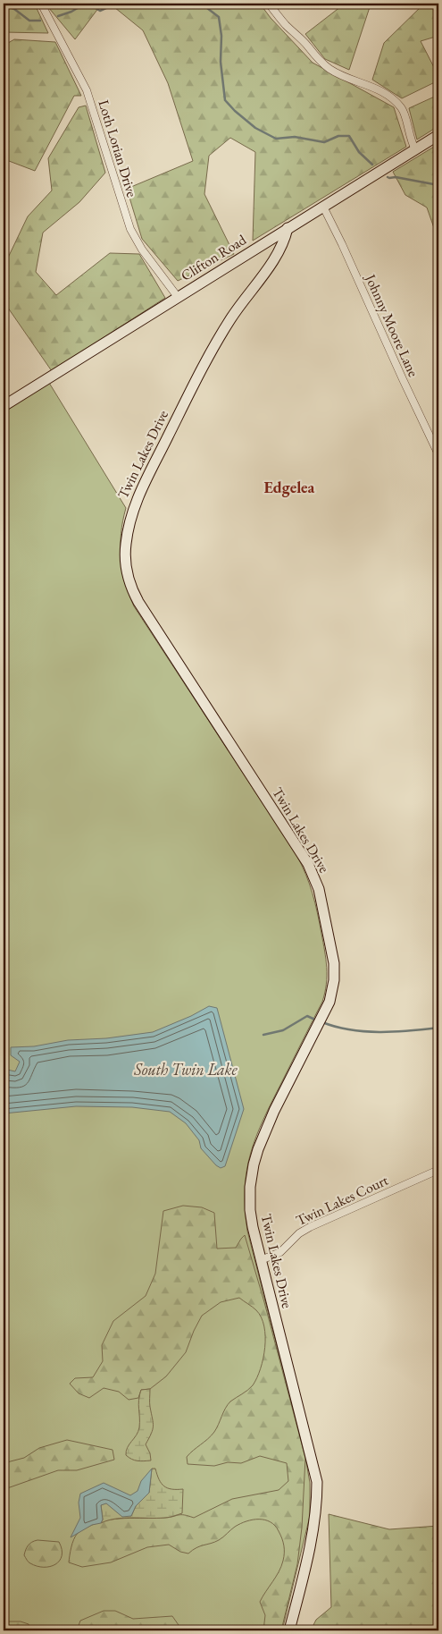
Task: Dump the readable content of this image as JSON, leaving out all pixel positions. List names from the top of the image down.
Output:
{
  "streets": {
    "street": [
      "Loth Lorian Drive",
      "Clifton Road",
      "Johnny Moore Lane",
      "Twin Lakes Drive",
      "Twin Lakes Court"
    ]
  },
  "crossings": [
    ["Loth Lorian Drive", "Clifton Road"],
    ["Clifton Road", "Johnny Moore Lane"],
    ["Clifton Road", "Twin Lakes Drive"],
    ["Twin Lakes Drive", "Twin Lakes Court"]
  ],
  "districts": ["Edgelea"],
  "water": ["South Twin Lake"]
}
